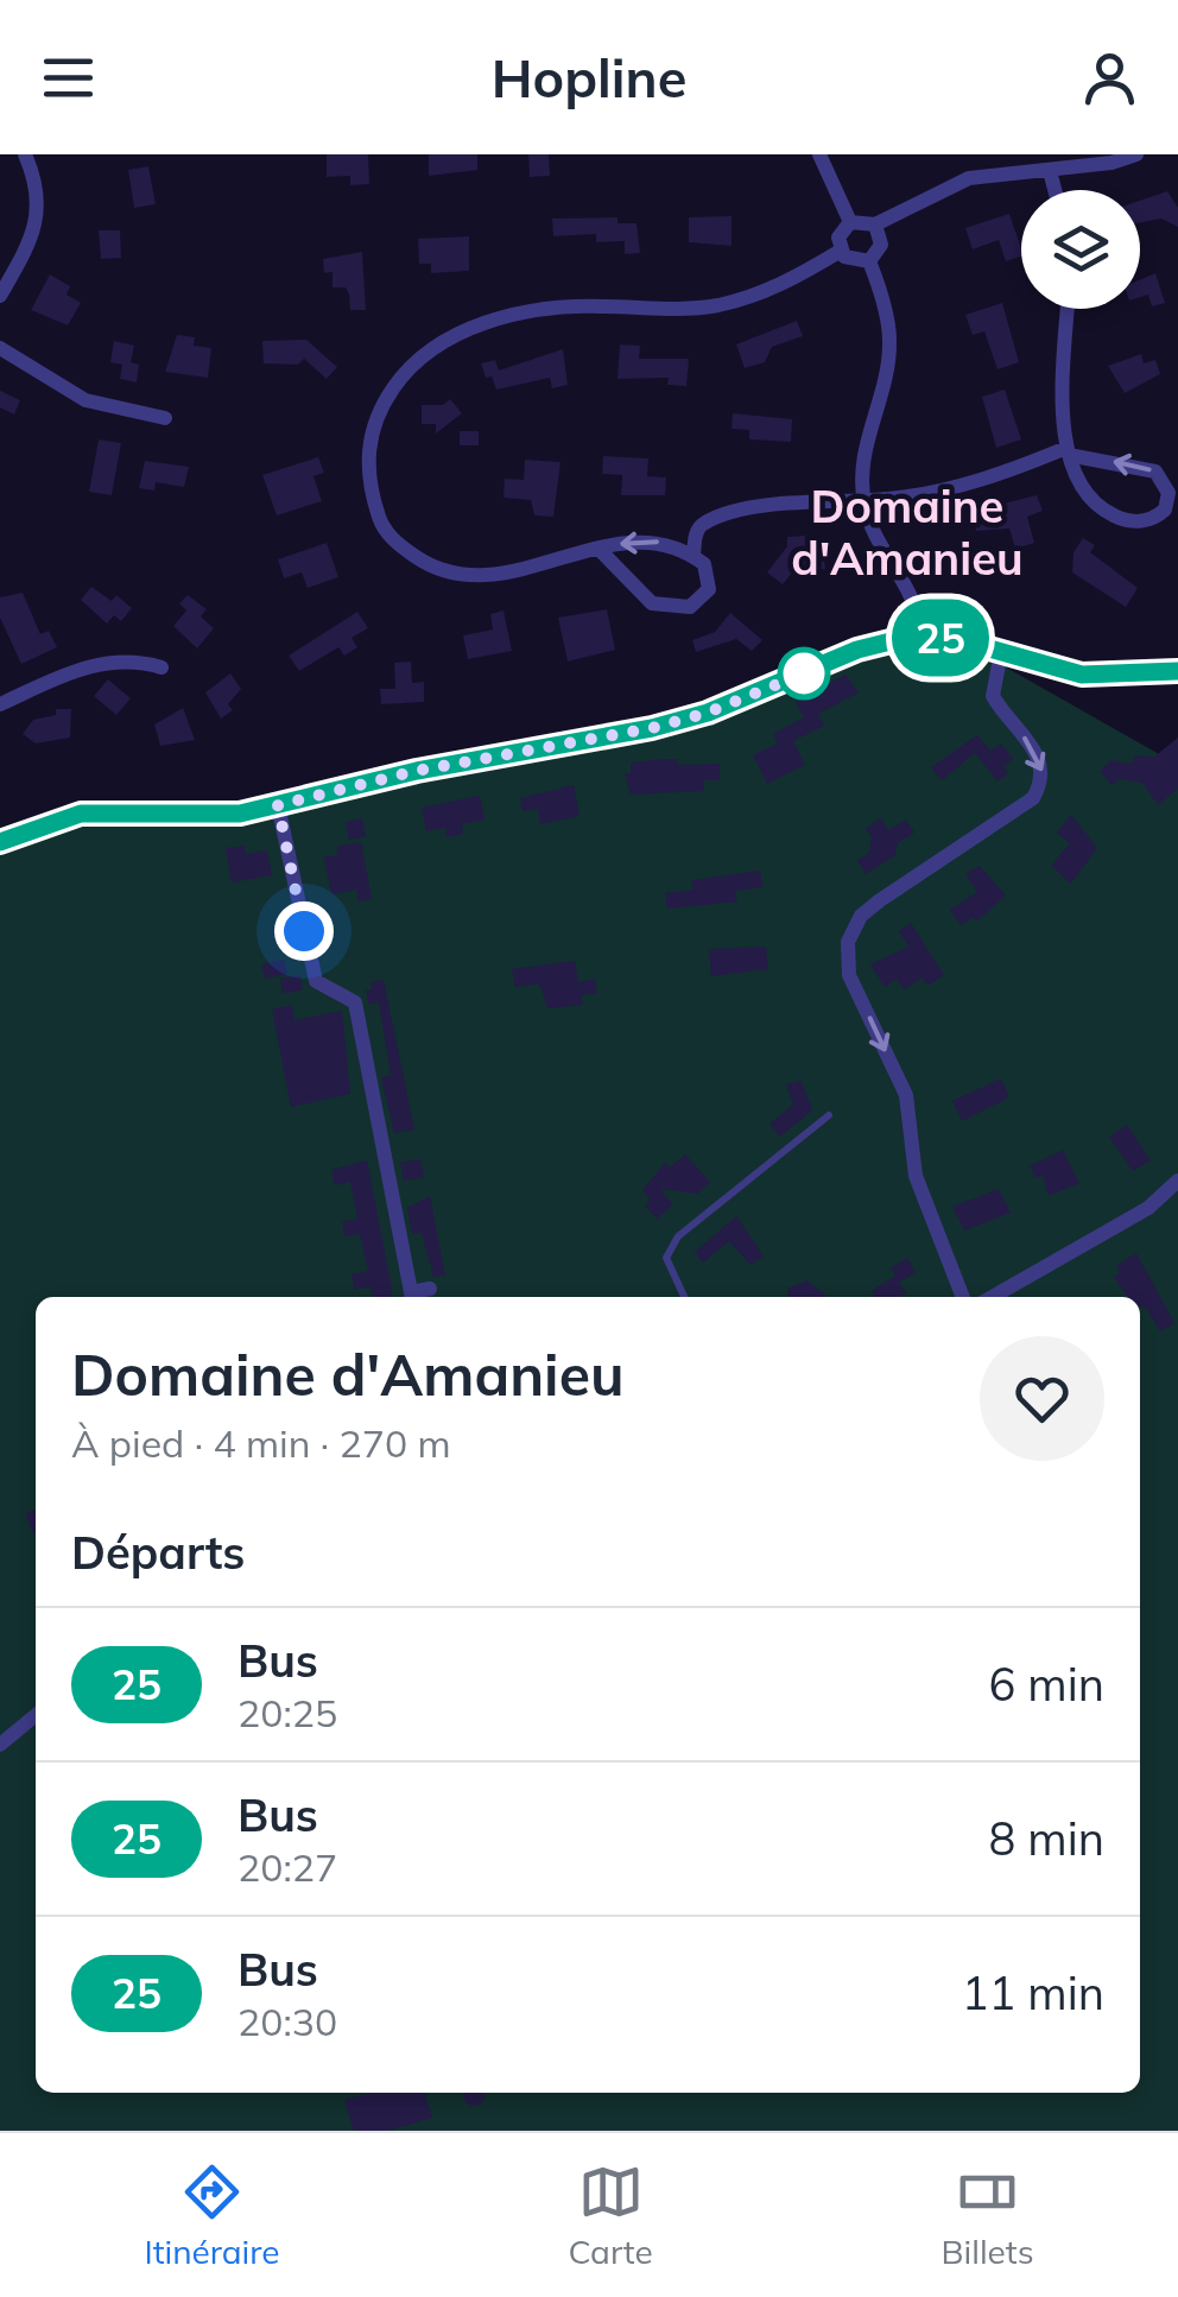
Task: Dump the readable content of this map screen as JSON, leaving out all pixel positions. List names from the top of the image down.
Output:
{
  "districts": ["Domaine d'Amanieu"],
  "lines": ["bus line 25"],
  "page": {
    "header": "Hopline",
    "on_map": "25",
    "heading": [
      ["Domaine d'Amanieu", "À pied · 4 min · 270 m"],
      "Départs"
    ],
    "list": [
      {
        "mark": "25",
        "name": "Bus",
        "note": "20:25",
        "value": "6 min"
      },
      {
        "mark": "25",
        "name": "Bus",
        "note": "20:27",
        "value": "8 min"
      },
      {
        "mark": "25",
        "name": "Bus",
        "note": "20:30",
        "value": "11 min"
      }
    ],
    "tabs": ["Itinéraire", "Carte", "Billets"]
  }
}
